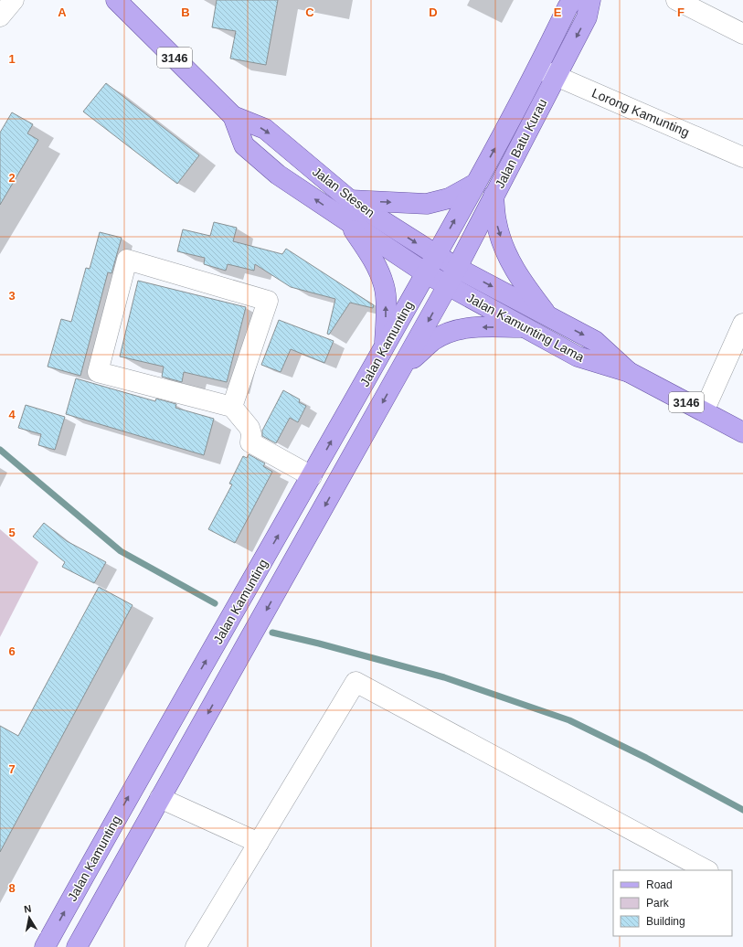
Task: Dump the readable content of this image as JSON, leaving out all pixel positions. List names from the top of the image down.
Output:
{
  "streets": {
    "main road": [
      "3146",
      "Jalan Batu Kurau",
      "Jalan Stesen",
      "Jalan Kamunting Lama",
      "Jalan Kamunting"
    ],
    "street": ["Lorong Kamunting"]
  },
  "crossings": [
    ["Lorong Kamunting", "Jalan Batu Kurau"],
    ["Jalan Batu Kurau", "Jalan Stesen"],
    ["Jalan Batu Kurau", "Jalan Kamunting Lama"],
    ["Jalan Batu Kurau", "Jalan Kamunting"],
    ["Jalan Stesen", "Jalan Kamunting Lama"],
    ["Jalan Stesen", "Jalan Kamunting"],
    ["Jalan Kamunting Lama", "Jalan Kamunting"]
  ],
  "legend": ["Road", "Park", "Building"],
  "north": "top",
  "grid": {
    "columns": [
      "A",
      "B",
      "C",
      "D",
      "E",
      "F"
    ],
    "rows": [
      "1",
      "2",
      "3",
      "4",
      "5",
      "6",
      "7",
      "8"
    ]
  }
}
